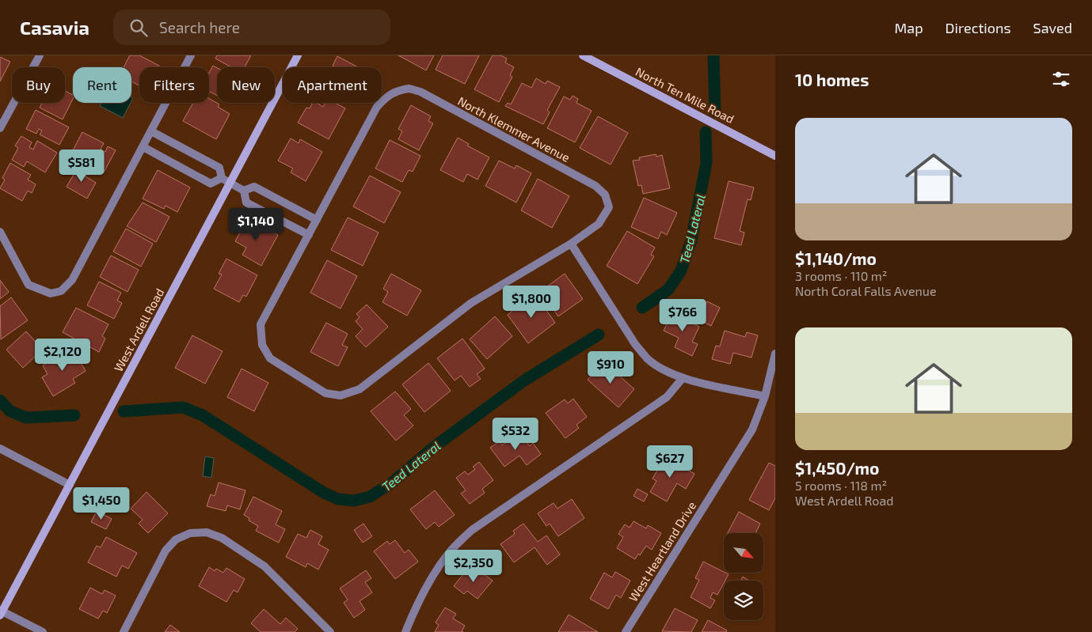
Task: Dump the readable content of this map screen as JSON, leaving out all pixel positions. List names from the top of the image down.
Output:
{
  "streets": {
    "street": [
      "North Ten Mile Road",
      "North Klemmer Avenue",
      "West Ardell Road",
      "West Heartland Drive"
    ]
  },
  "water": ["Teed Lateral"],
  "north": "bottom right",
  "page": {
    "header": "Casavia",
    "search": "Search here",
    "nav": ["Map", "Directions", "Saved"],
    "heading": "10 homes",
    "chip": [
      "Buy",
      "Rent",
      "Filters",
      "New",
      "Apartment"
    ],
    "list": [
      {
        "name": "$1,140/mo",
        "note": "3 rooms · 110 m² · North Coral Falls Avenue"
      },
      {
        "name": "$1,450/mo",
        "note": "5 rooms · 118 m² · West Ardell Road"
      }
    ],
    "price": [
      "$581",
      "$1,140",
      "$1,800",
      "$766",
      "$2,120",
      "$910",
      "$532",
      "$627",
      "$1,450",
      "$2,350"
    ]
  }
}
